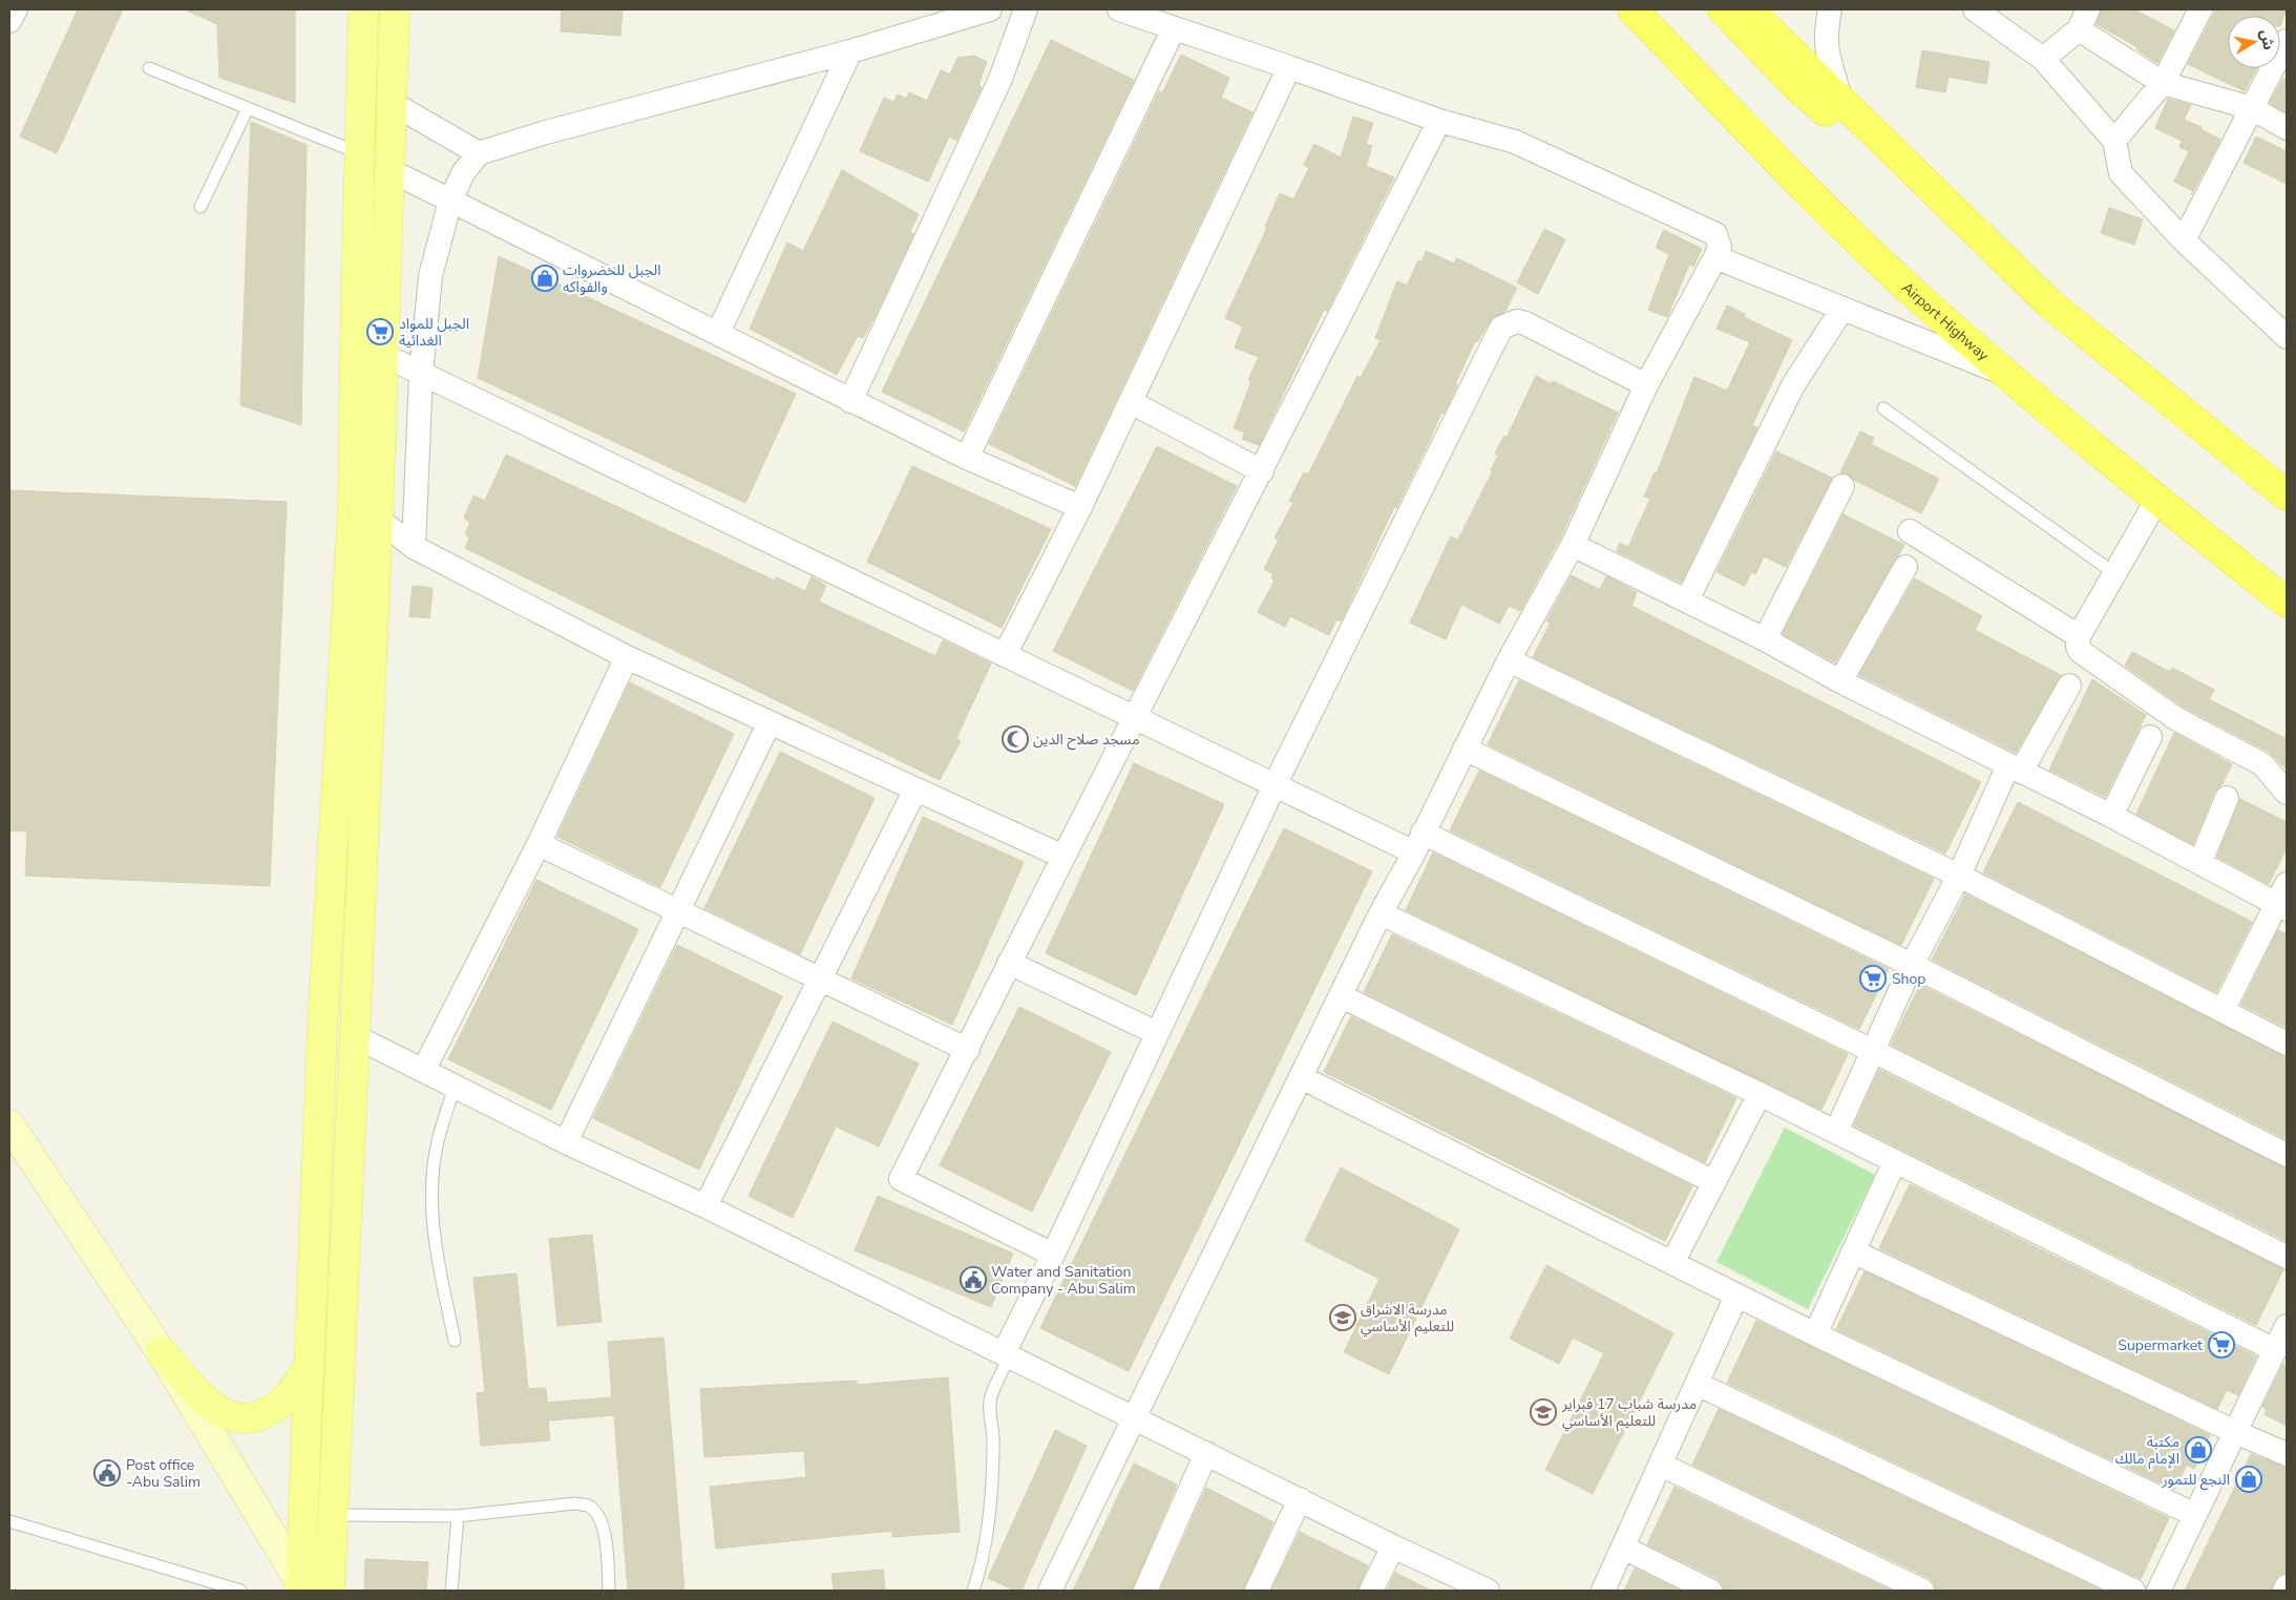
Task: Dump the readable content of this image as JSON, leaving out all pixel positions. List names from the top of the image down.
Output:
{
  "streets": {
    "highway": ["Airport Highway"]
  },
  "places": {
    "shop": ["الجبل للخضروات والفواكه", "مكتبة الإمام مالك", "النجع للتمور"],
    "supermarket": ["الجبل للمواد الغدائية", "Shop", "Supermarket"],
    "mosque": ["مسجد صلاح الدين"],
    "public building": ["Water and Sanitation Company - Abu Salim", "Post office -Abu Salim"],
    "school or university": ["مدرسة الاشراق للتعليم الأساسي", "مدرسة شباب 17 فبراير للتعليم الأساسي"]
  },
  "north": "right"
}
